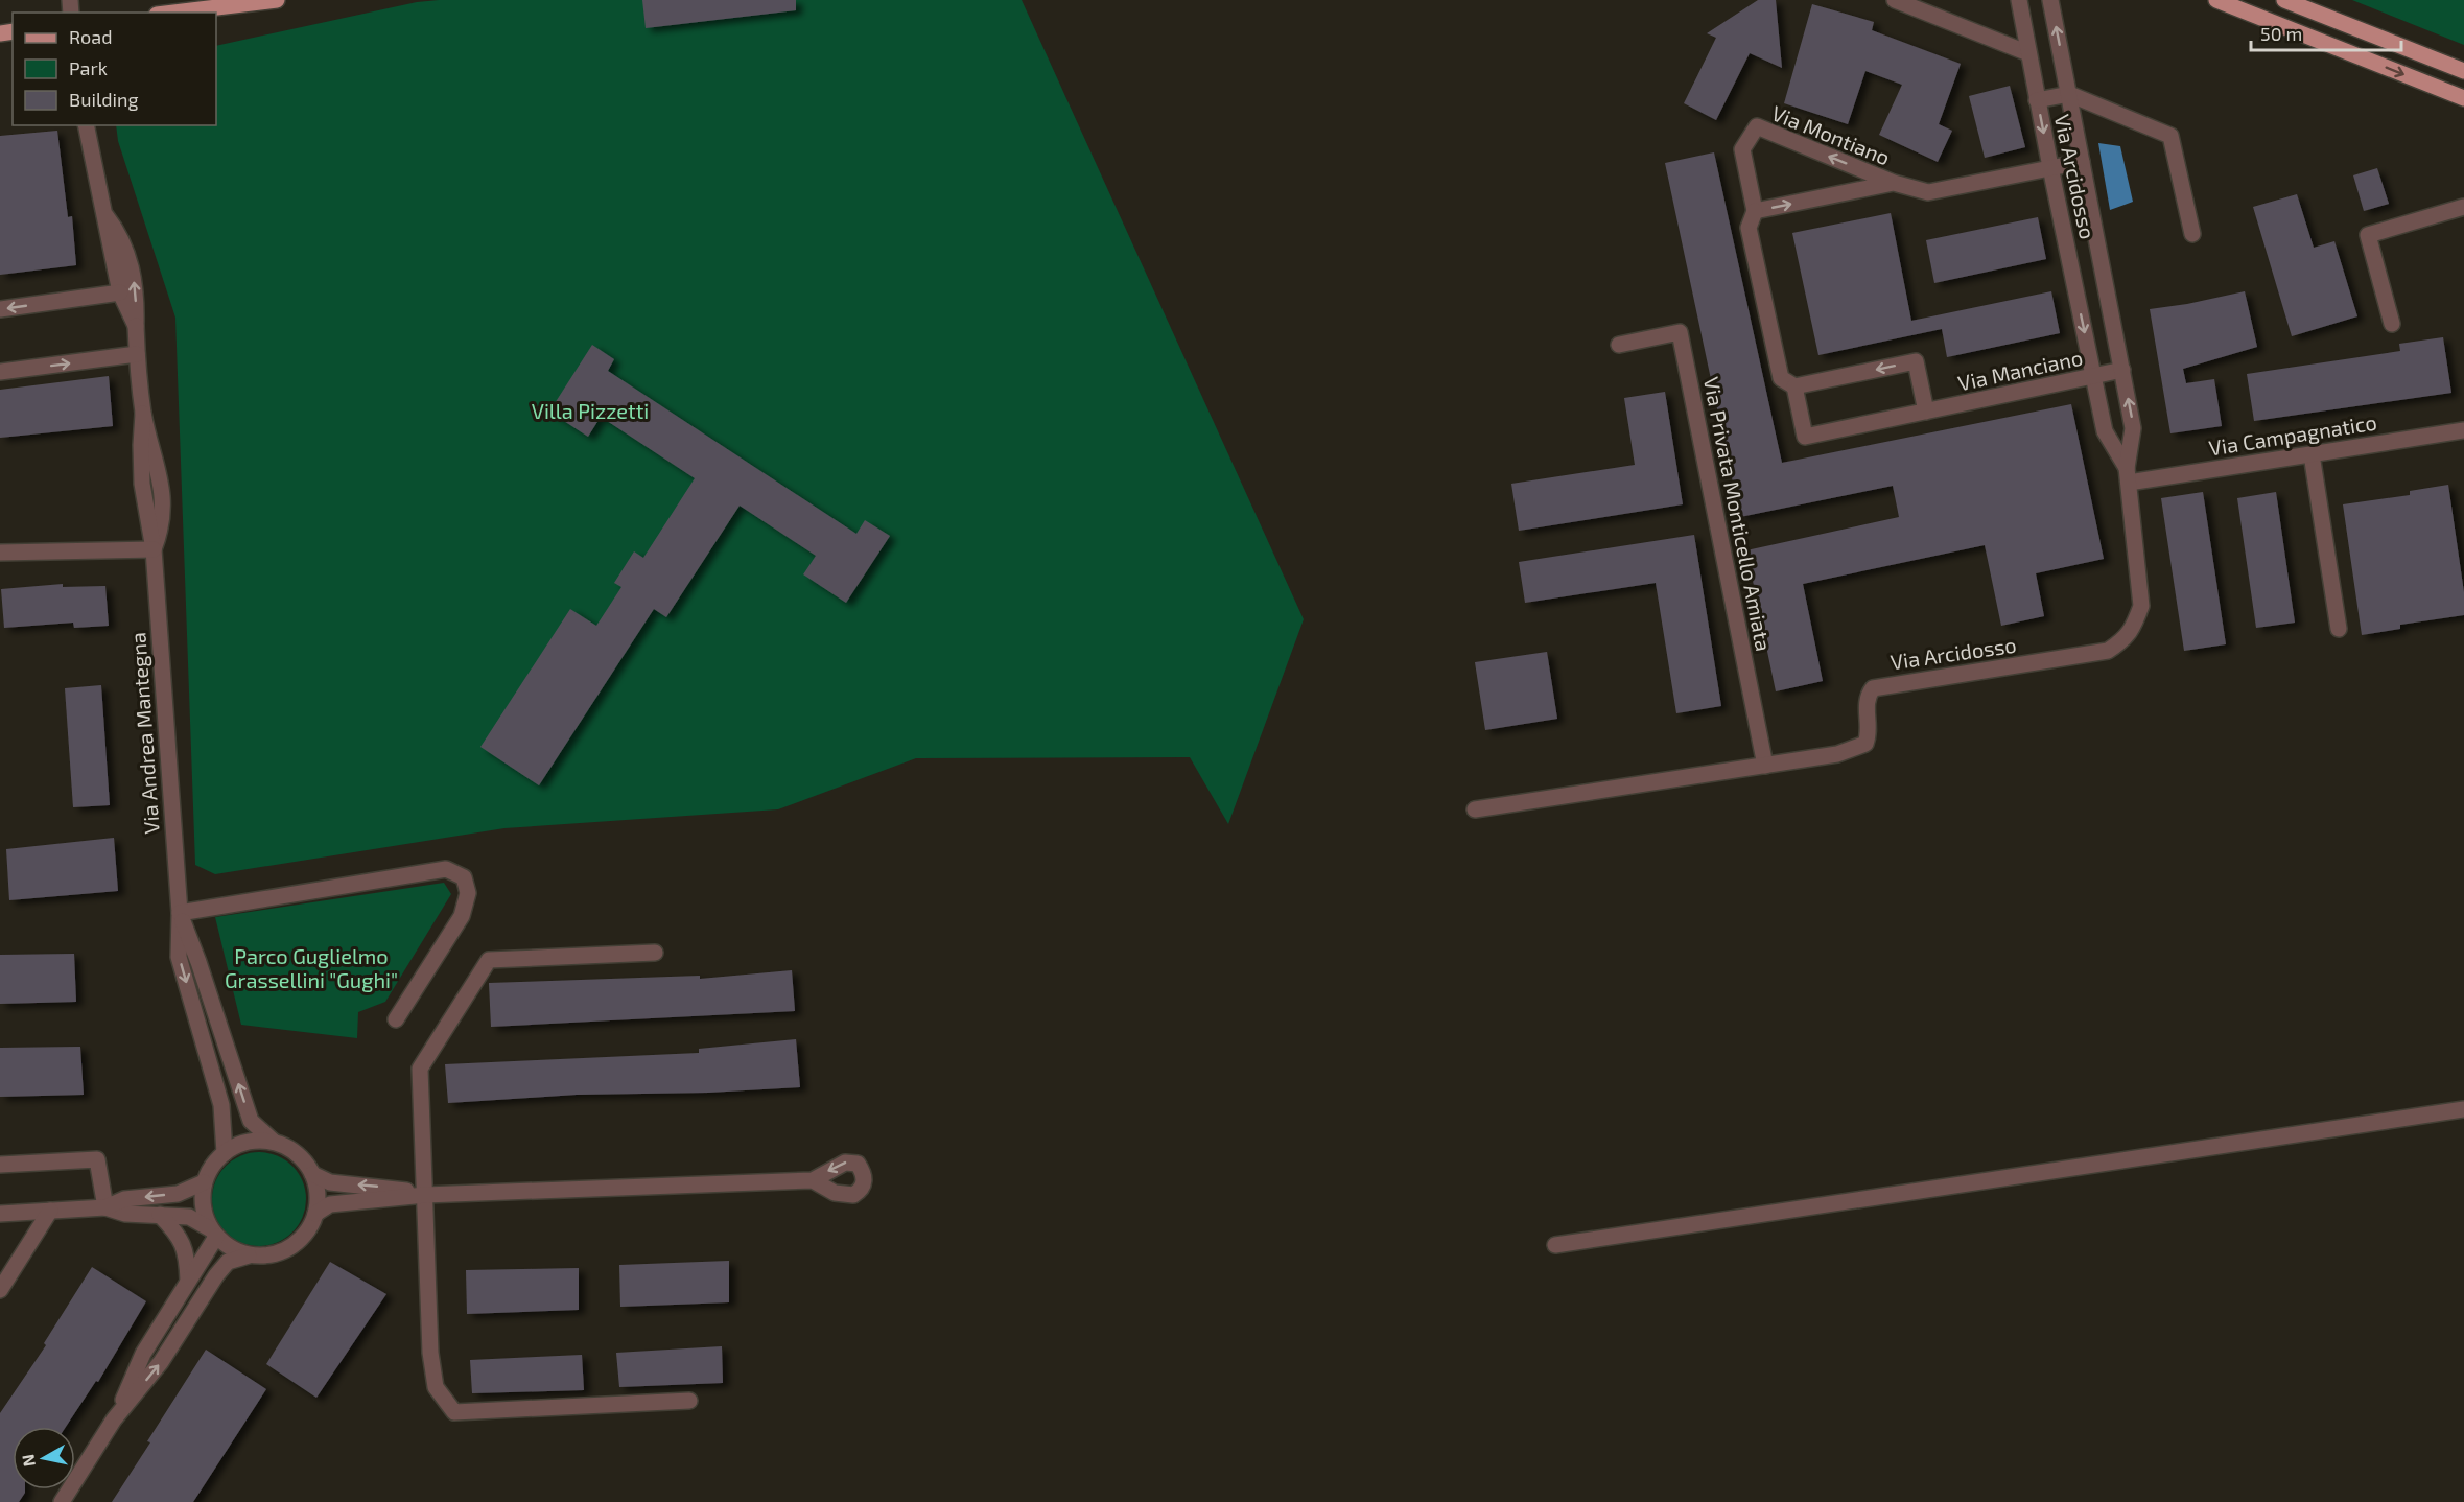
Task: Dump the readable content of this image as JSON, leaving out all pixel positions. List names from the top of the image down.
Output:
{
  "streets": {
    "street": [
      "Via Montiano",
      "Via Arcidosso",
      "Via Manciano",
      "Via Campagnatico",
      "Via Privata Monticello Amiata",
      "Via Andrea Mantegna"
    ]
  },
  "crossings": [
    ["Via Montiano", "Via Arcidosso"],
    ["Via Arcidosso", "Via Manciano"],
    ["Via Arcidosso", "Via Campagnatico"],
    ["Via Arcidosso", "Via Privata Monticello Amiata"]
  ],
  "parks": ["Villa Pizzetti", "Parco Guglielmo Grassellini \"Gughi\""],
  "legend": ["Road", "Park", "Building"],
  "scale_bar": "50 m",
  "north": "left"
}
